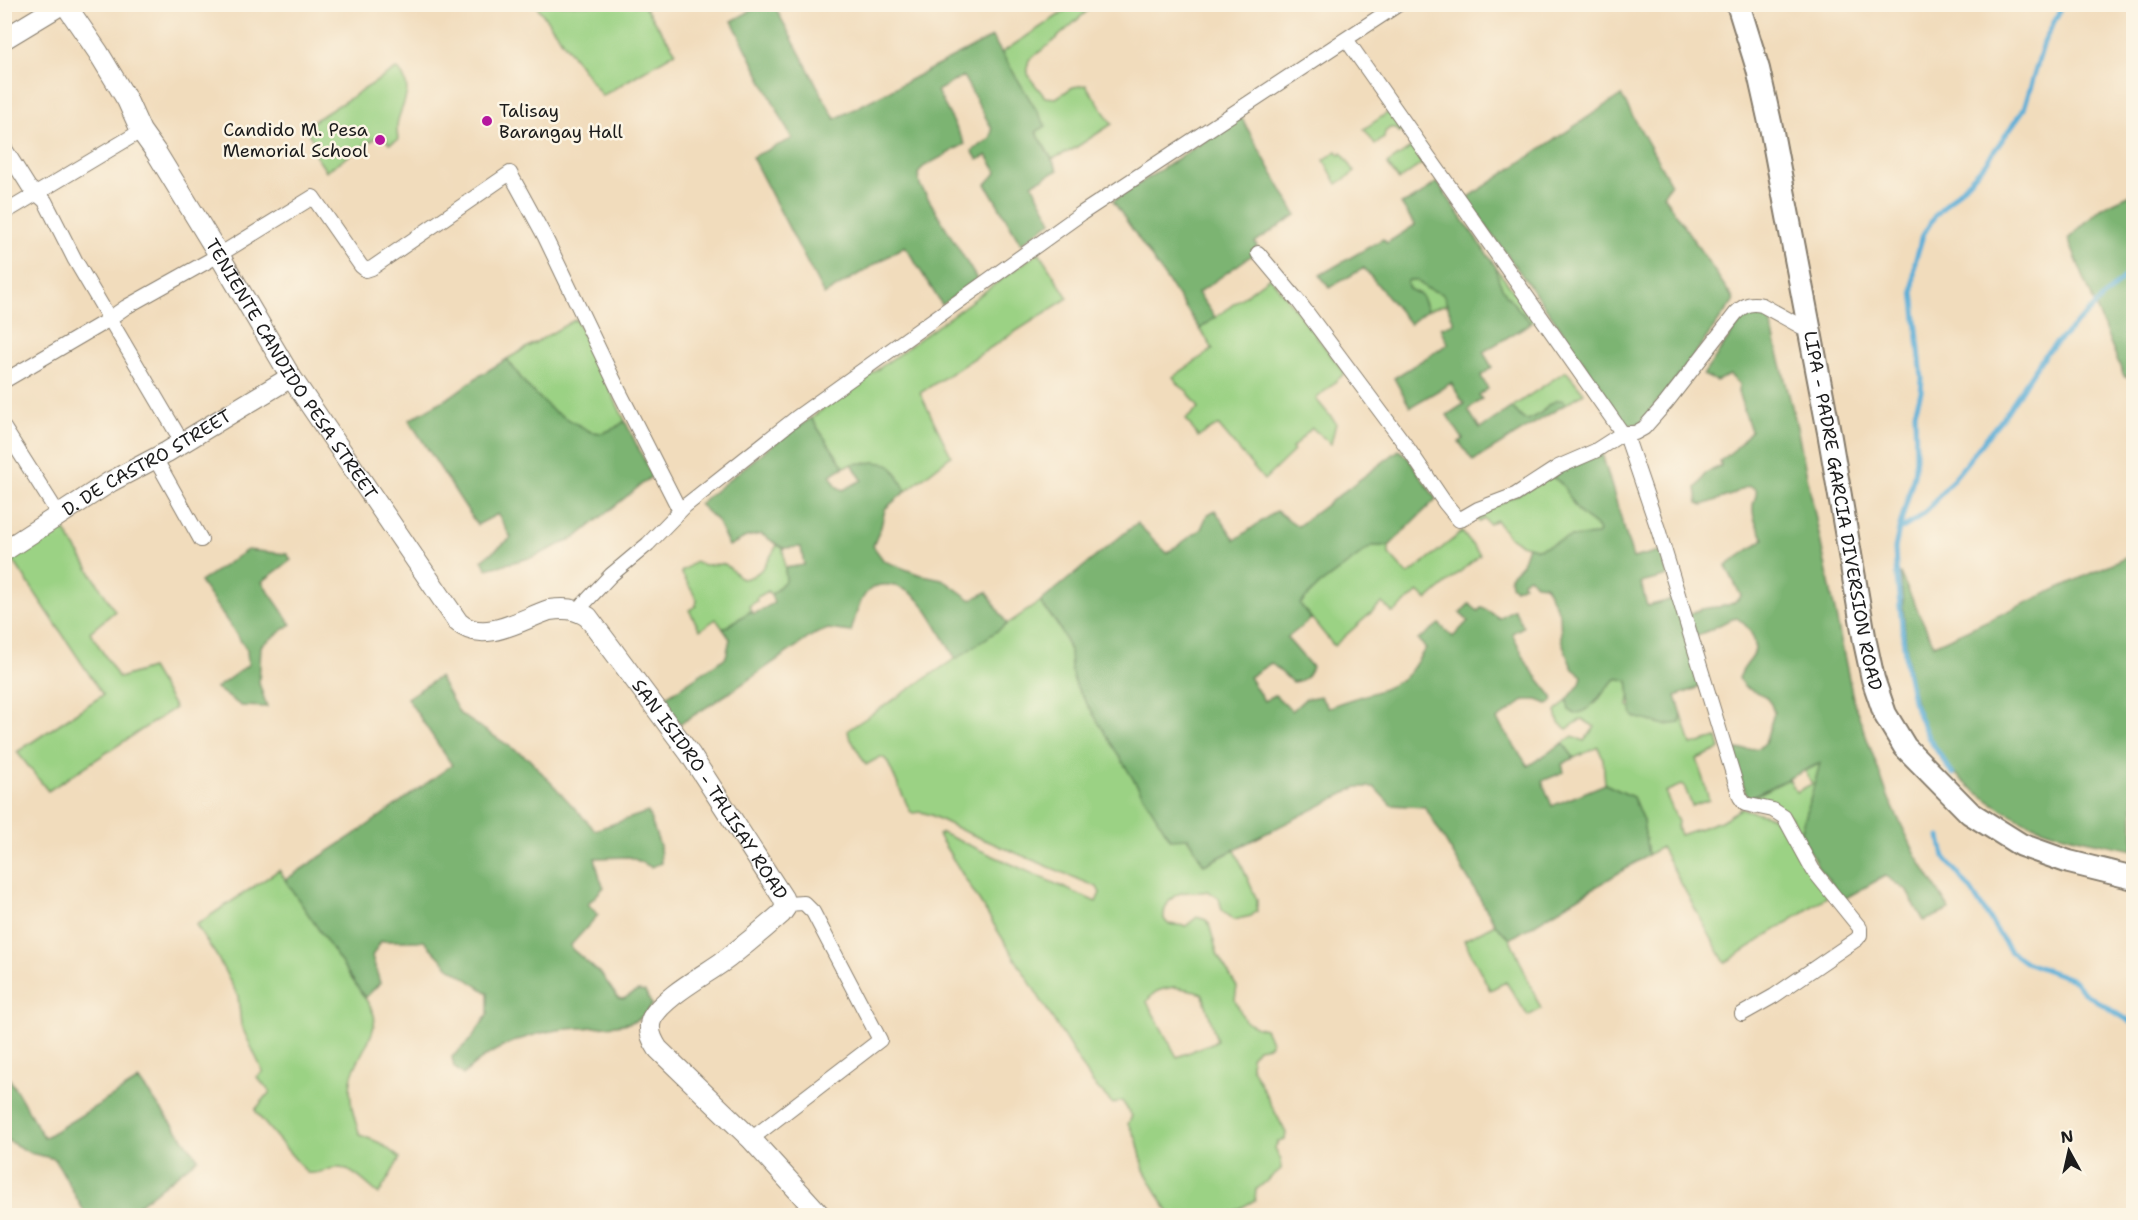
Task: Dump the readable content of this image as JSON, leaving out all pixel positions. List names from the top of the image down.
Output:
{
  "streets": {
    "main road": ["LIPA - PADRE GARCIA DIVERSION ROAD"],
    "street": ["TENIENTE CANDIDO PESA STREET", "D. DE CASTRO STREET", "SAN ISIDRO - TALISAY ROAD"]
  },
  "crossings": [
    ["TENIENTE CANDIDO PESA STREET", "D. DE CASTRO STREET"],
    ["TENIENTE CANDIDO PESA STREET", "SAN ISIDRO - TALISAY ROAD"]
  ],
  "places": ["Talisay Barangay Hall", "Candido M. Pesa Memorial School"],
  "north": "top"
}
